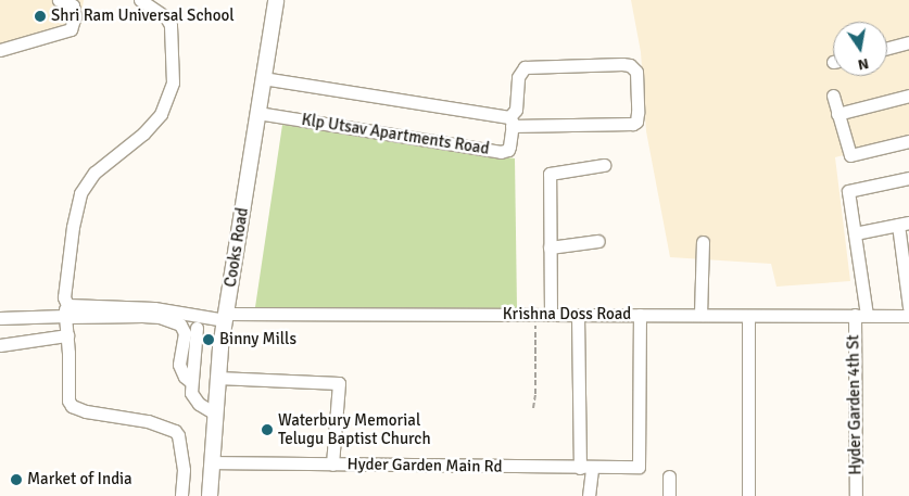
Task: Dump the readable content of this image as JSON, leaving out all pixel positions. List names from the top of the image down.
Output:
{
  "streets": {
    "main road": ["Cooks Road"],
    "street": [
      "Klp Utsav Apartments Road",
      "Krishna Doss Road",
      "Hyder Garden 4th St",
      "Hyder Garden Main Rd"
    ]
  },
  "crossings": [
    ["Klp Utsav Apartments Road", "Cooks Road"],
    ["Cooks Road", "Krishna Doss Road"],
    ["Cooks Road", "Hyder Garden Main Rd"],
    ["Krishna Doss Road", "Hyder Garden 4th St"],
    ["Krishna Doss Road", "Hyder Garden Main Rd"]
  ],
  "places": [
    "Shri Ram Universal School",
    "Binny Mills",
    "Waterbury Memorial Telugu Baptist Church",
    "Market of India"
  ],
  "north": "bottom"
}
